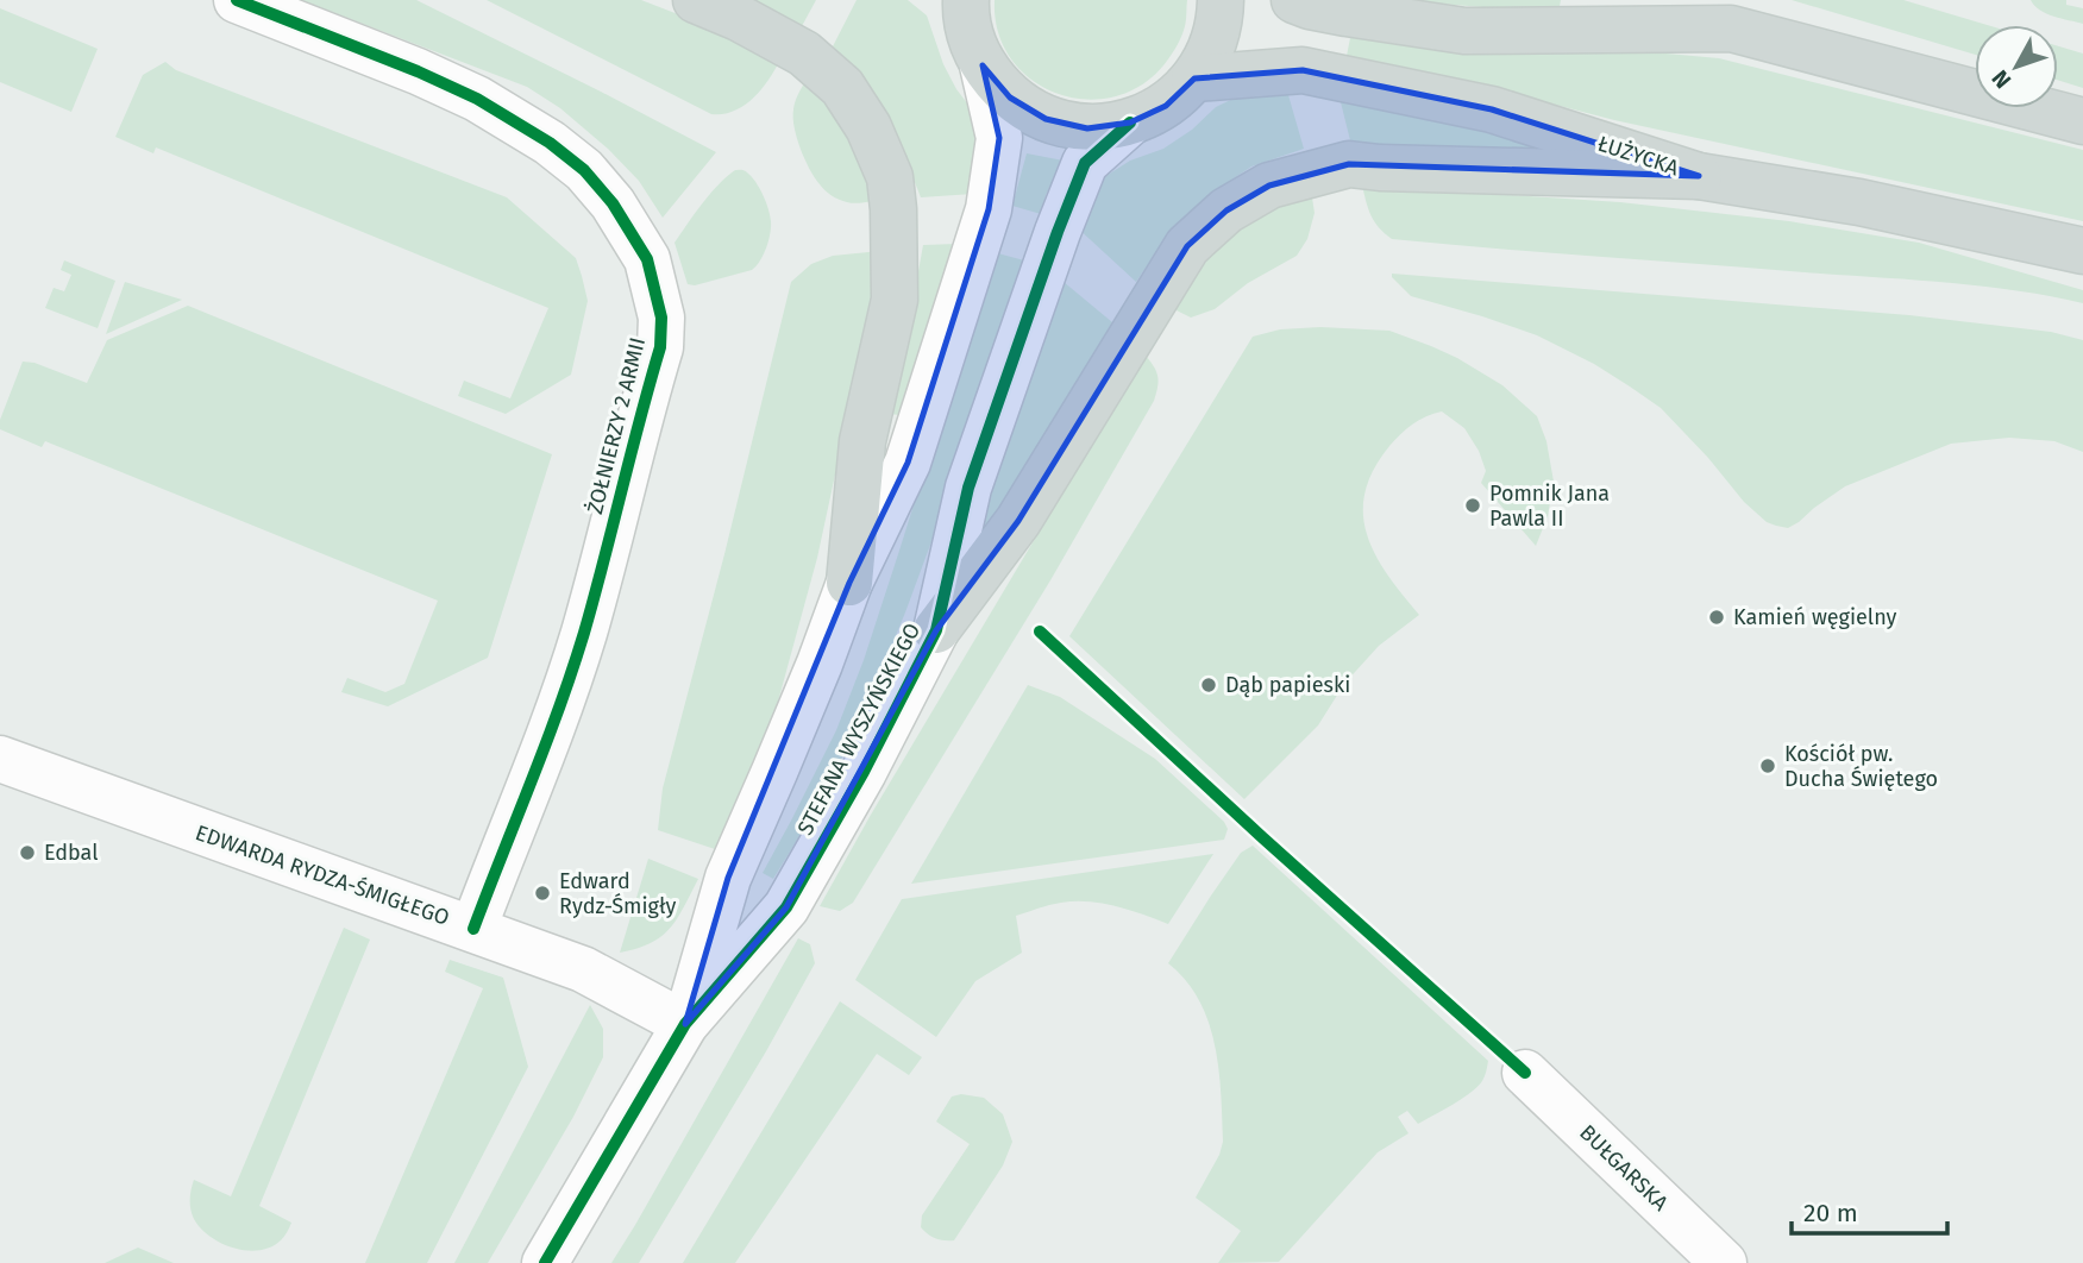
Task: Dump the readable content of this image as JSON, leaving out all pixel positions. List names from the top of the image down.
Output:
{
  "streets": {
    "main road": ["ŁUŻYCKA"],
    "street": [
      "ŻOŁNIERZY 2 ARMII",
      "STEFANA WYSZYŃSKIEGO",
      "EDWARDA RYDZA-ŚMIGŁEGO",
      "BUŁGARSKA"
    ]
  },
  "crossings": [
    ["ŻOŁNIERZY 2 ARMII", "EDWARDA RYDZA-ŚMIGŁEGO"],
    ["STEFANA WYSZYŃSKIEGO", "EDWARDA RYDZA-ŚMIGŁEGO"]
  ],
  "places": [
    "Pomnik Jana Pawla II",
    "Kamień węgielny",
    "Dąb papieski",
    "Kościół pw. Ducha Świętego",
    "Edbal",
    "Edward Rydz-Śmigły"
  ],
  "scale_bar": "20 m",
  "north": "bottom left"
}
